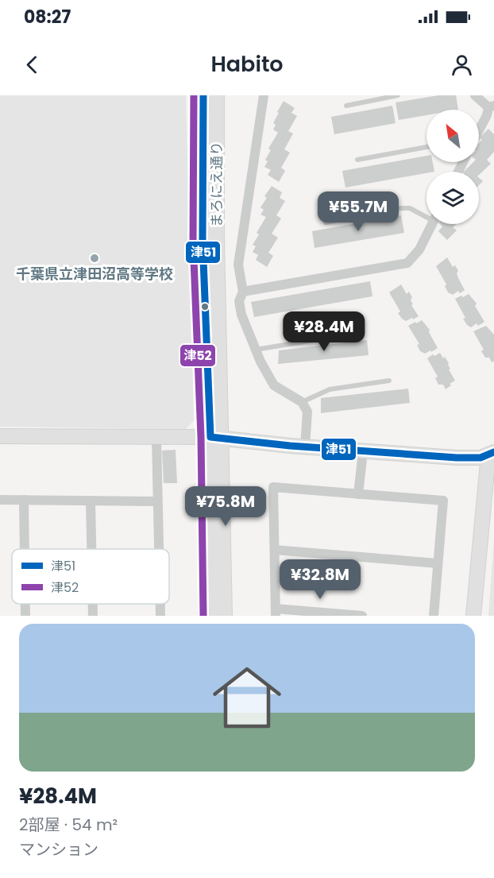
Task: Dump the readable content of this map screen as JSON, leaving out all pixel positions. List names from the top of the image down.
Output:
{
  "streets": {
    "street": ["まろにえ通り"]
  },
  "places": ["千葉県立津田沼高等学校"],
  "lines": ["transit line 津51", "transit line 津52"],
  "legend": ["津51", "津52"],
  "north": "top left",
  "page": {
    "status": "08:27",
    "header": "Habito",
    "price": [
      "¥55.7M",
      "¥28.4M",
      "¥75.8M",
      "¥32.8M"
    ],
    "list": [
      {
        "name": "¥28.4M",
        "note": "2部屋 · 54 m² · マンション"
      }
    ]
  }
}
